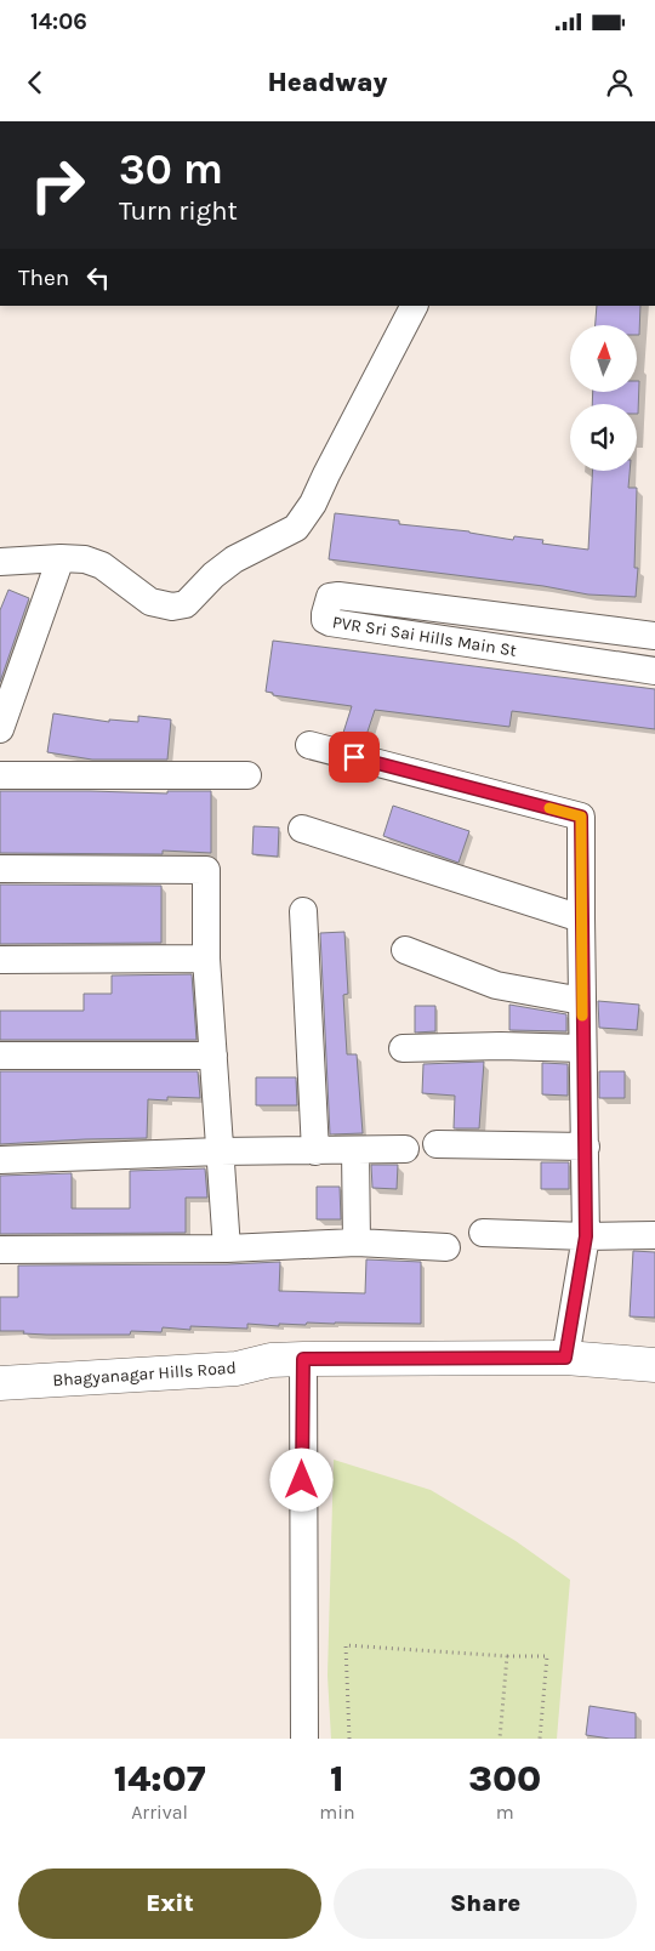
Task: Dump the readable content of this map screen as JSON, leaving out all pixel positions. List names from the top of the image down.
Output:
{
  "streets": {
    "main road": ["Bhagyanagar Hills Road"],
    "street": ["PVR Sri Sai Hills Main St"]
  },
  "north": "top",
  "page": {
    "status": "14:06",
    "header": "Headway",
    "turn": ["30 m", "Turn right"],
    "then": "Then",
    "eta": [
      "14:07",
      "Arrival",
      "1",
      "min",
      "300",
      "m"
    ],
    "buttons": ["Exit", "Share"]
  }
}
